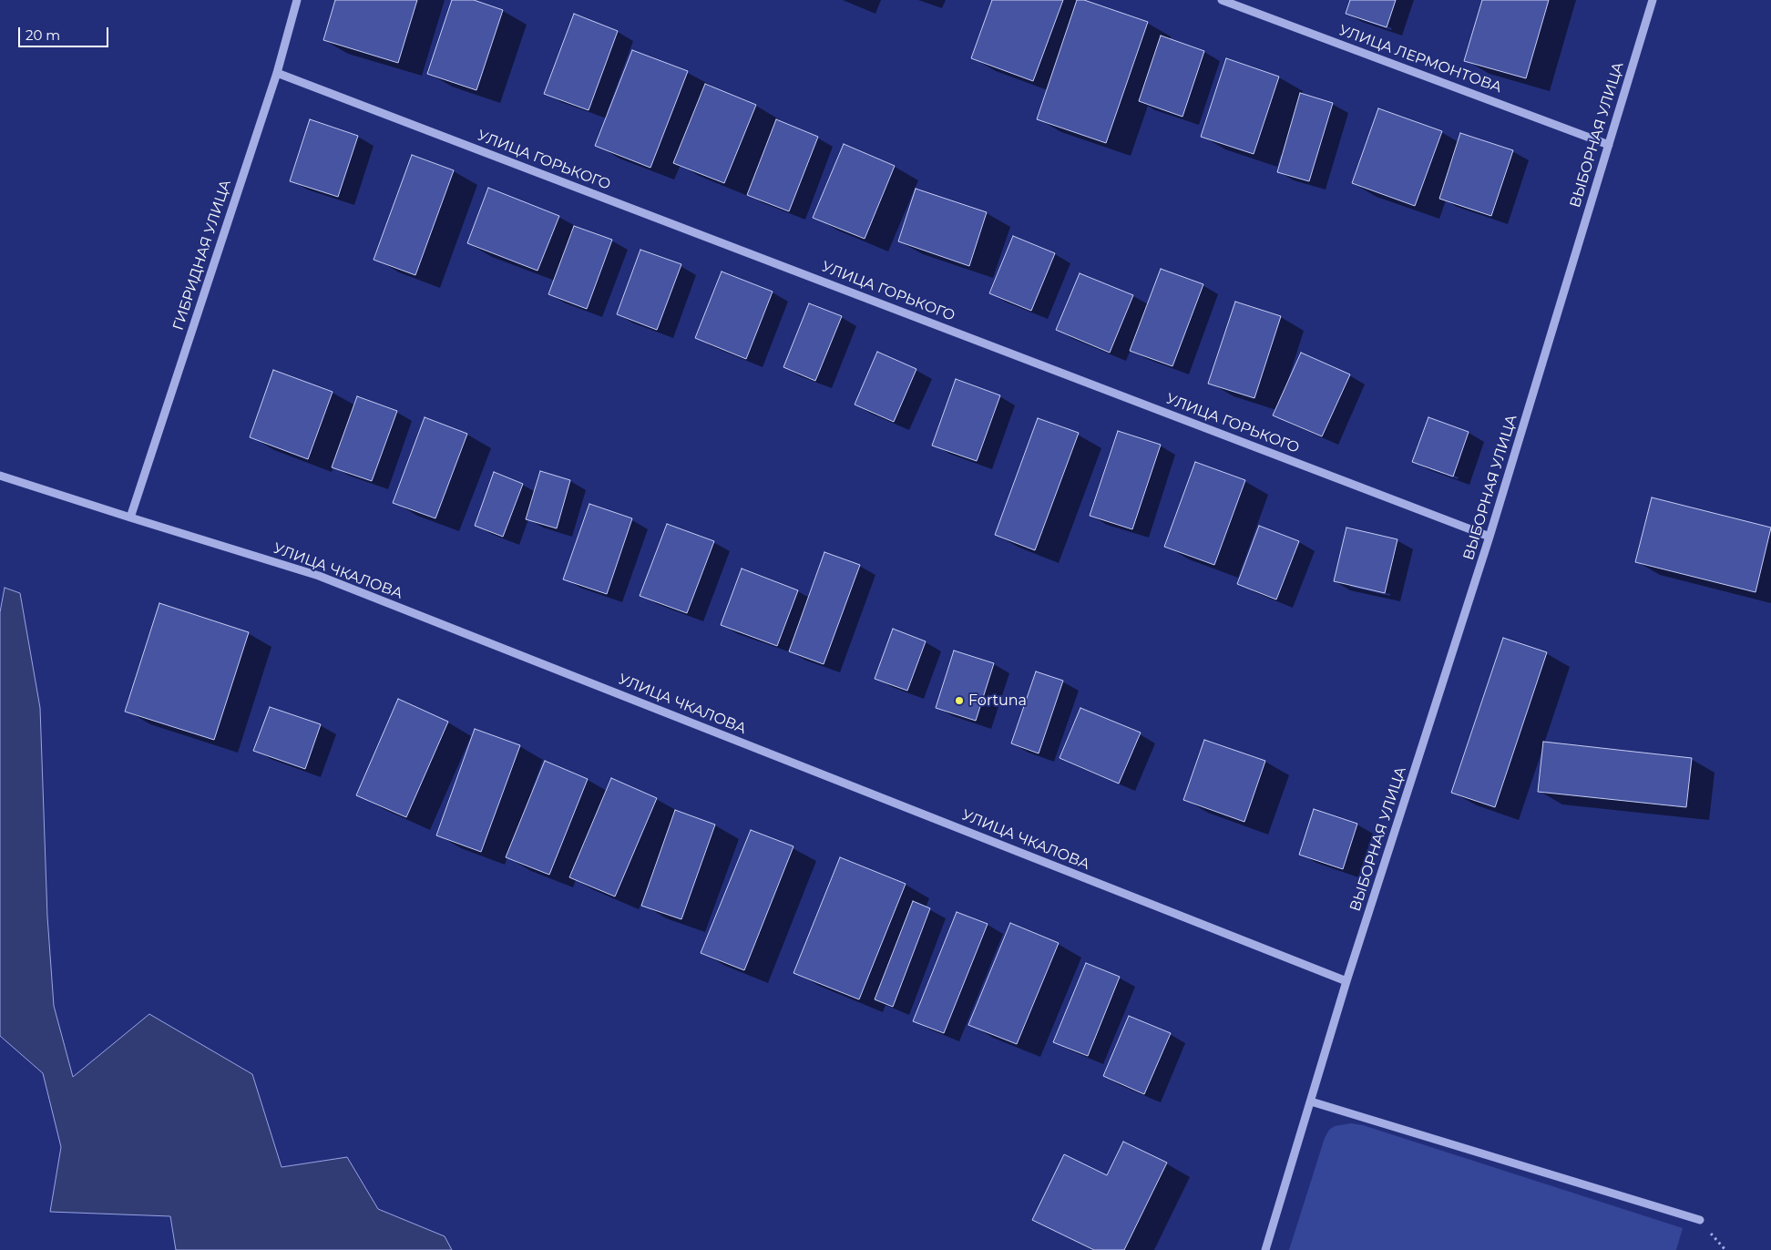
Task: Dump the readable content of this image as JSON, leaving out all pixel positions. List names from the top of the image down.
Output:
{
  "streets": {
    "street": [
      "УЛИЦА ЛЕРМОНТОВА",
      "ВЫБОРНАЯ УЛИЦА",
      "УЛИЦА ГОРЬКОГО",
      "ГИБРИДНАЯ УЛИЦА",
      "УЛИЦА ЧКАЛОВА"
    ]
  },
  "crossings": [
    ["УЛИЦА ЛЕРМОНТОВА", "ВЫБОРНАЯ УЛИЦА"],
    ["ВЫБОРНАЯ УЛИЦА", "УЛИЦА ГОРЬКОГО"],
    ["ВЫБОРНАЯ УЛИЦА", "УЛИЦА ЧКАЛОВА"],
    ["УЛИЦА ГОРЬКОГО", "ГИБРИДНАЯ УЛИЦА"],
    ["ГИБРИДНАЯ УЛИЦА", "УЛИЦА ЧКАЛОВА"]
  ],
  "places": ["Fortuna"],
  "scale_bar": "20 m"
}
